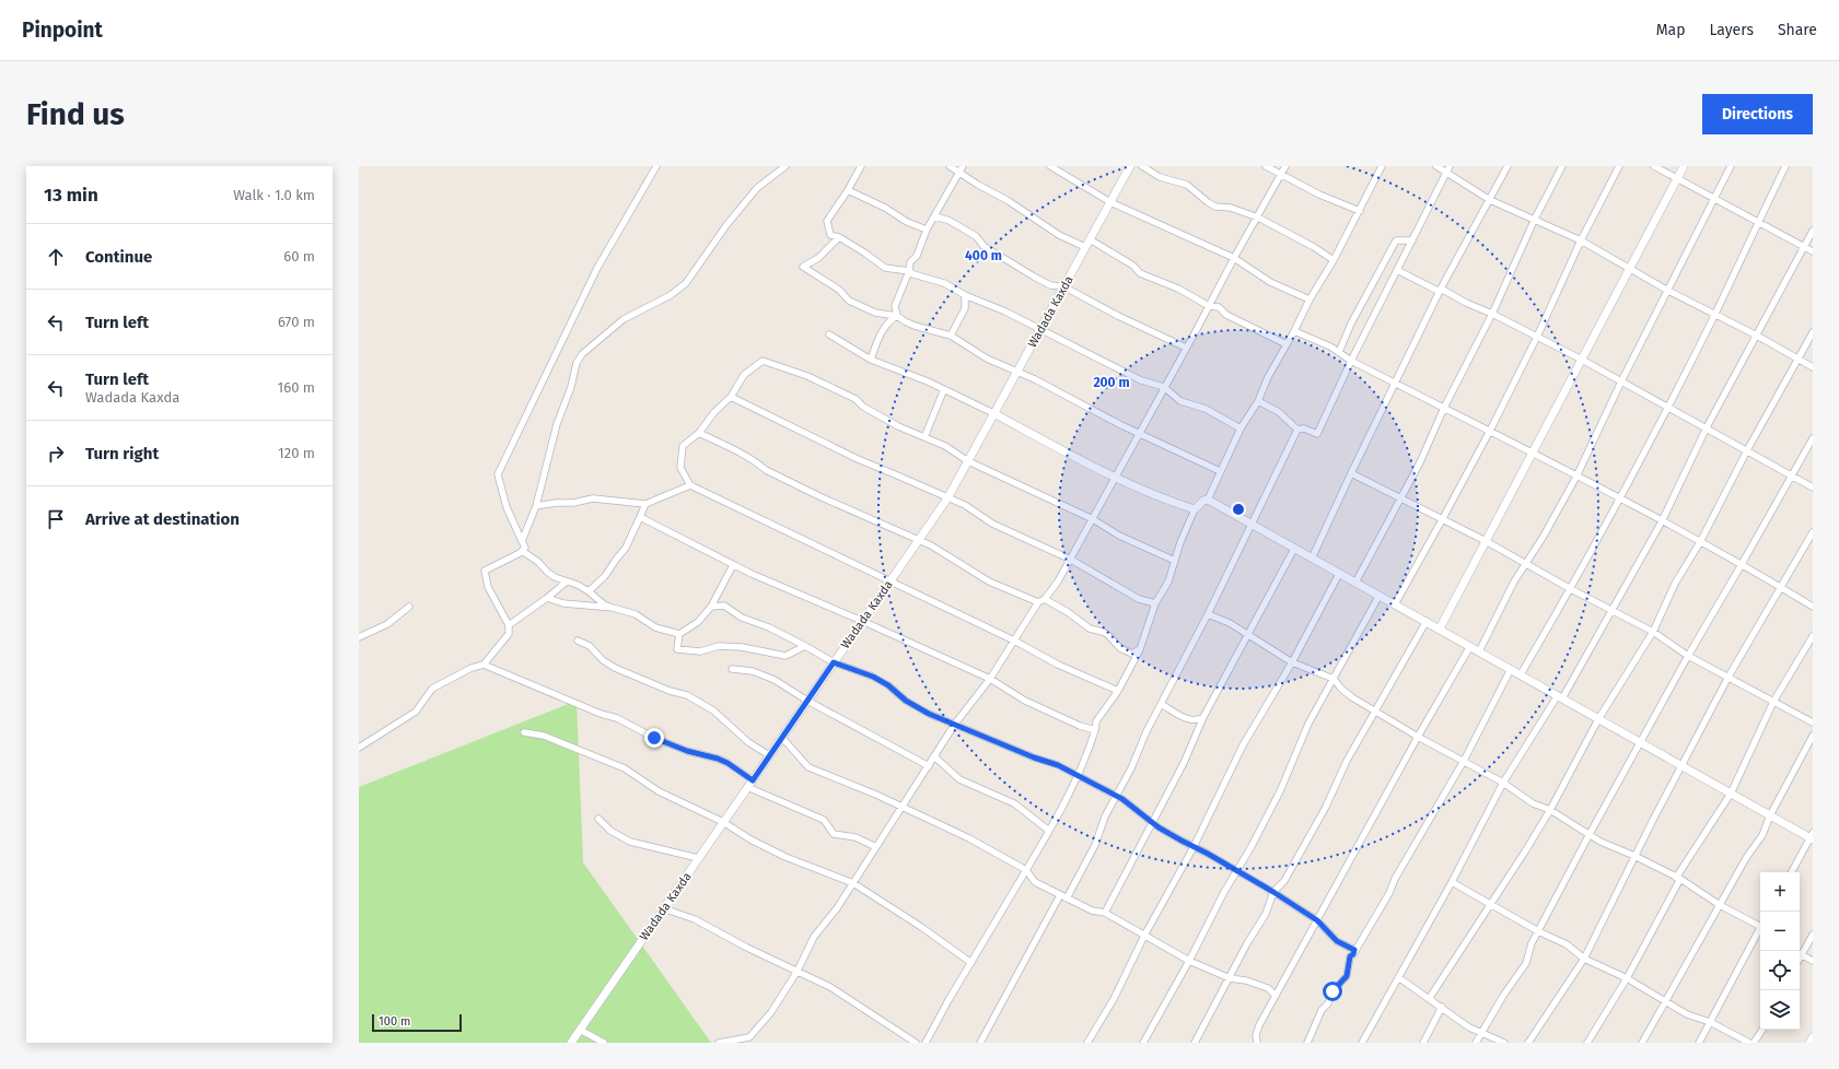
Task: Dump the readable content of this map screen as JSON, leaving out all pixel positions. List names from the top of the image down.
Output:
{
  "streets": {
    "street": ["Wadada Kaxda"]
  },
  "scale_bar": "100 m",
  "page": {
    "header": "Pinpoint",
    "nav": ["Map", "Layers", "Share"],
    "buttons": "Directions",
    "title": "Find us",
    "heading": ["13 min", "Walk · 1.0 km"],
    "list": [
      ["Continue", "60 m"],
      ["Turn left", "670 m"],
      ["Turn left", "Wadada Kaxda", "160 m"],
      ["Turn right", "120 m"],
      "Arrive at destination"
    ],
    "map_buttons": ["+", "−"],
    "scale": "100 m"
  },
  "rings": ["400 m", "200 m"]
}
